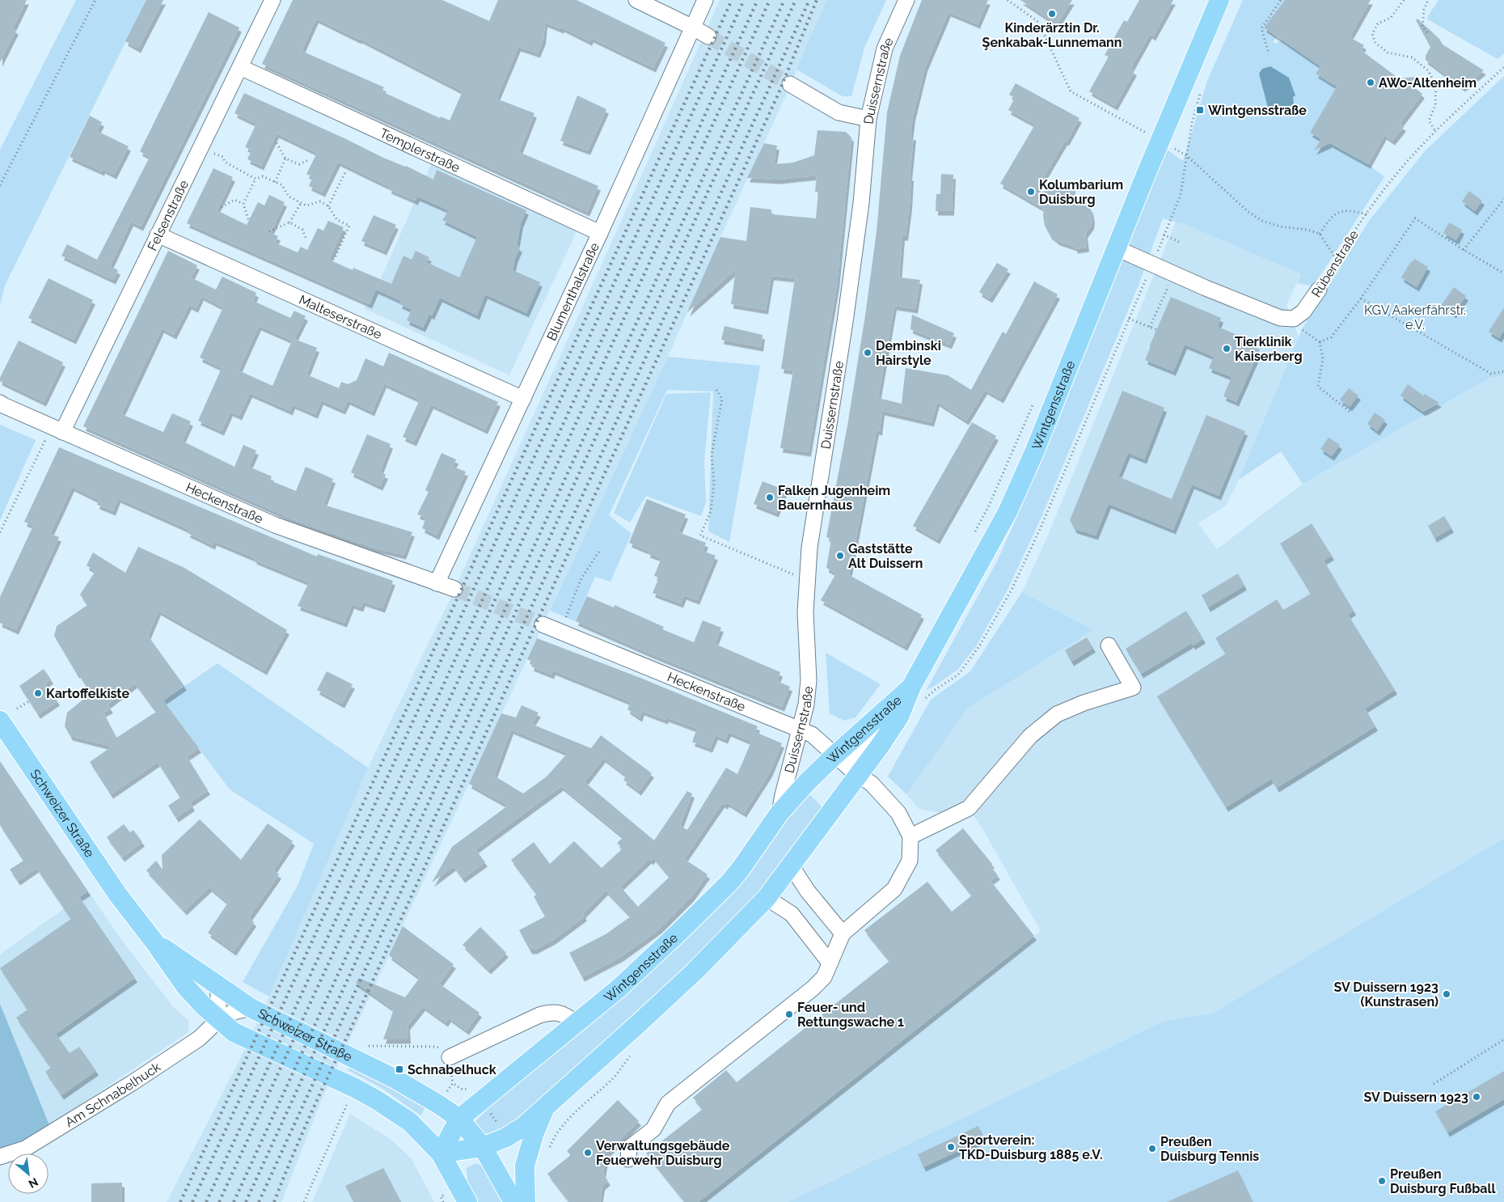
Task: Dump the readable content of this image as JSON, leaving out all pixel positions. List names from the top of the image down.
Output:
{
  "streets": {
    "main road": ["Wintgensstraße", "Schweizer Straße"],
    "street": [
      "Duissernstraße",
      "Templerstraße",
      "Felsenstraße",
      "Rübenstraße",
      "Blumenthalstraße",
      "Malteserstraße",
      "Heckenstraße",
      "Am Schnabelhuck"
    ]
  },
  "crossings": [
    ["Duissernstraße", "Wintgensstraße"],
    ["Duissernstraße", "Heckenstraße"],
    ["Templerstraße", "Felsenstraße"],
    ["Templerstraße", "Blumenthalstraße"],
    ["Felsenstraße", "Malteserstraße"],
    ["Felsenstraße", "Heckenstraße"],
    ["Blumenthalstraße", "Malteserstraße"],
    ["Blumenthalstraße", "Heckenstraße"],
    ["Wintgensstraße", "Heckenstraße"],
    ["Wintgensstraße", "Schweizer Straße"],
    ["Schweizer Straße", "Am Schnabelhuck"]
  ],
  "parks": ["KGV Aakerfährstr. e.V."],
  "places": {
    "other": [
      "Kinderärztin Dr. Şenkabak-Lunnemann",
      "AWo-Altenheim",
      "Kolumbarium Duisburg",
      "Tierklinik Kaiserberg",
      "Dembinski Hairstyle",
      "Falken Jugenheim Bauernhaus",
      "Gaststätte Alt Duissern",
      "Kartoffelkiste",
      "SV Duissern 1923 (Kunstrasen)",
      "Feuer- und Rettungswache 1",
      "SV Duissern 1923",
      "Sportverein: TKD-Duisburg 1885 e.V.",
      "Preußen Duisburg Tennis",
      "Verwaltungsgebäude Feuerwehr Duisburg",
      "Preußen Duisburg Fußball"
    ],
    "transit": ["Wintgensstraße", "Schnabelhuck"]
  },
  "north": "bottom right"
}
